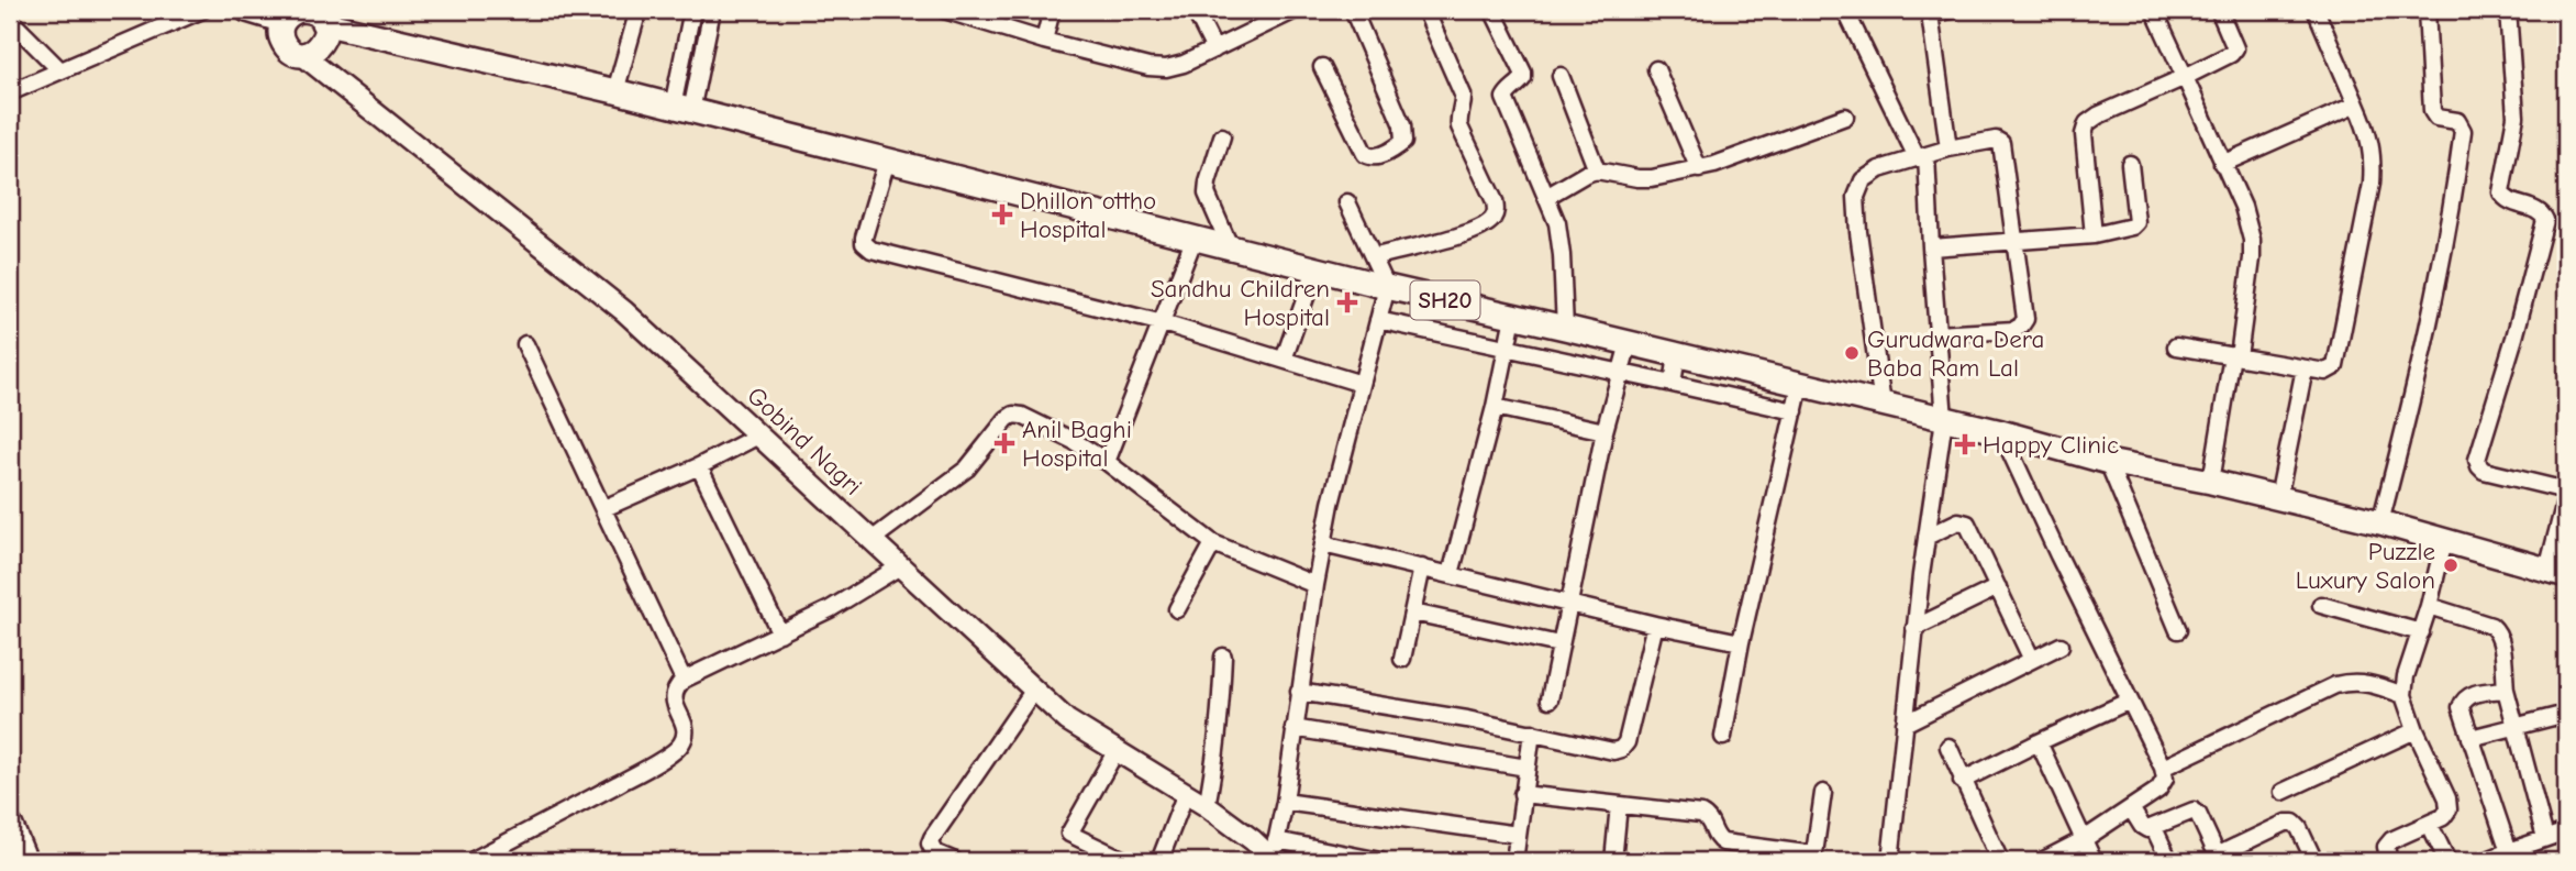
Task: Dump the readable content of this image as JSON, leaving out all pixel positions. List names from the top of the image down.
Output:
{
  "streets": {
    "main road": ["SH20"],
    "street": ["Gobind Nagri"]
  },
  "crossings": [
    ["SH20", "Gobind Nagri"]
  ],
  "places": {
    "health": [
      "Dhillon ottho Hospital",
      "Sandhu Children Hospital",
      "Anil Baghi Hospital",
      "Happy Clinic"
    ],
    "other": ["Gurudwara Dera Baba Ram Lal", "Puzzle Luxury Salon"]
  }
}
